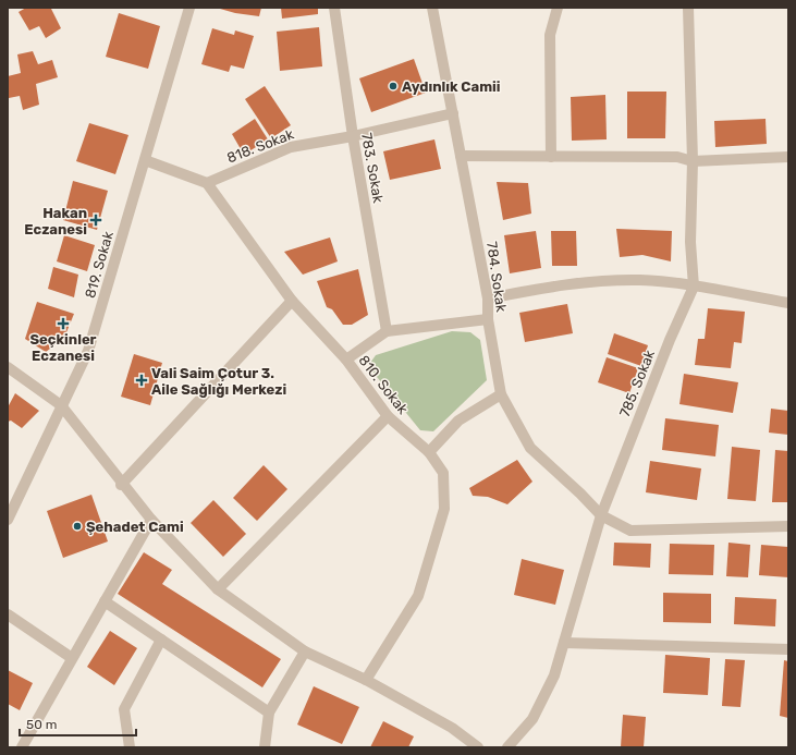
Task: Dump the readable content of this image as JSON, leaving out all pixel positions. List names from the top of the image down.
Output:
{
  "streets": {
    "street": [
      "818. Sokak",
      "783. Sokak",
      "819. Sokak",
      "784. Sokak",
      "785. Sokak",
      "810. Sokak"
    ]
  },
  "crossings": [
    ["818. Sokak", "783. Sokak"],
    ["818. Sokak", "784. Sokak"],
    ["818. Sokak", "810. Sokak"],
    ["784. Sokak", "785. Sokak"]
  ],
  "places": {
    "other": ["Aydınlık Camii", "Şehadet Cami"],
    "health": ["Hakan Eczanesi", "Seçkinler Eczanesi", "Vali Saim Çotur 3. Aile Sağlığı Merkezi"]
  },
  "scale_bar": "50 m"
}
